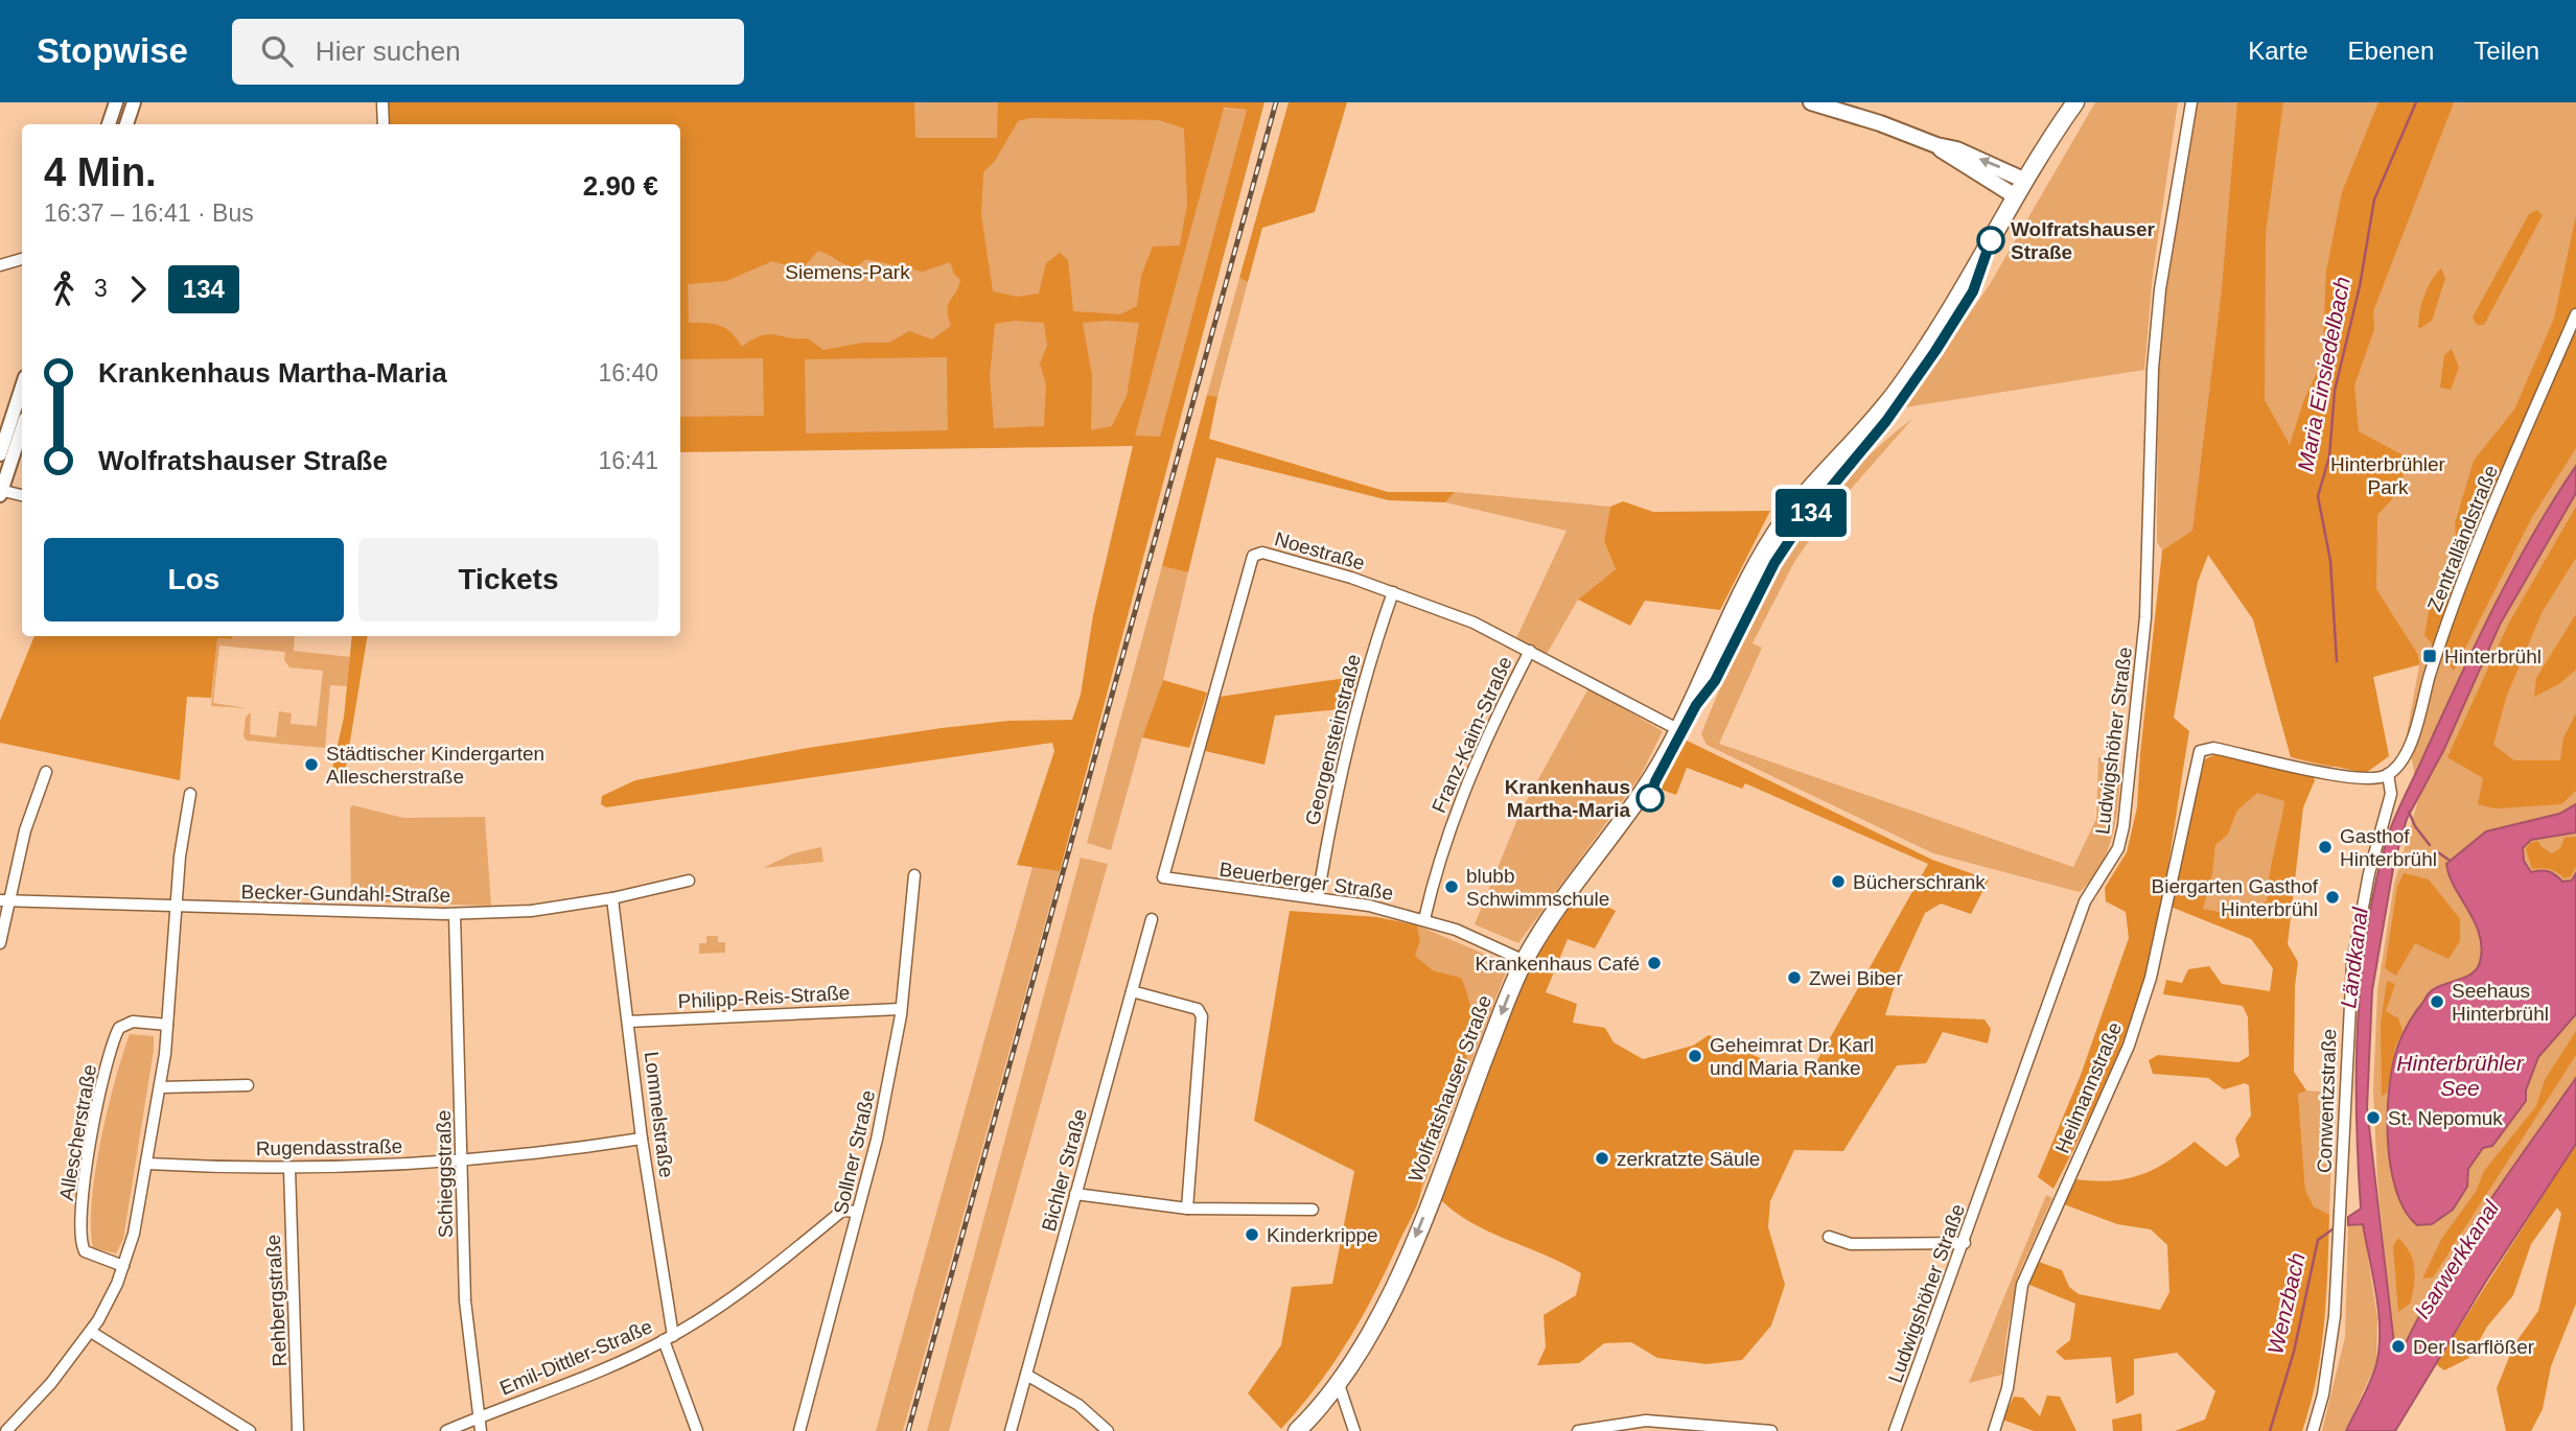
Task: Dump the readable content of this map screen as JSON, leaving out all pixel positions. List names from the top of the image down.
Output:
{
  "streets": {
    "main road": ["Wolfratshauser Straße"],
    "street": [
      "Zentralländstraße",
      "Noestraße",
      "Franz-Kaim-Straße",
      "Georgensteinstraße",
      "Ludwigshöher Straße",
      "Beuerberger Straße",
      "Becker-Gundahl-Straße",
      "Philipp-Reis-Straße",
      "Heilmannstraße",
      "Conwentzstraße",
      "Lommelstraße",
      "Allescherstraße",
      "Rugendasstraße",
      "Sollner Straße",
      "Bichler Straße",
      "Schieggstraße",
      "Rehbergstraße",
      "Emil-Dittler-Straße"
    ]
  },
  "crossings": [
    ["Zentralländstraße", "Heilmannstraße"],
    ["Zentralländstraße", "Conwentzstraße"],
    ["Noestraße", "Franz-Kaim-Straße"],
    ["Noestraße", "Georgensteinstraße"],
    ["Noestraße", "Beuerberger Straße"],
    ["Noestraße", "Wolfratshauser Straße"],
    ["Franz-Kaim-Straße", "Beuerberger Straße"],
    ["Georgensteinstraße", "Beuerberger Straße"],
    ["Beuerberger Straße", "Wolfratshauser Straße"],
    ["Becker-Gundahl-Straße", "Lommelstraße"],
    ["Becker-Gundahl-Straße", "Schieggstraße"],
    ["Philipp-Reis-Straße", "Lommelstraße"],
    ["Philipp-Reis-Straße", "Sollner Straße"],
    ["Heilmannstraße", "Conwentzstraße"],
    ["Lommelstraße", "Rugendasstraße"],
    ["Lommelstraße", "Emil-Dittler-Straße"],
    ["Rugendasstraße", "Schieggstraße"],
    ["Rugendasstraße", "Rehbergstraße"],
    ["Sollner Straße", "Emil-Dittler-Straße"],
    ["Schieggstraße", "Emil-Dittler-Straße"]
  ],
  "water": [
    "Maria Einsiedelbach",
    "Ländkanal",
    "Hinterbrühler See",
    "Isarwerkkanal",
    "Wenzbach"
  ],
  "parks": ["Siemens-Park", "Hinterbrühler Park"],
  "places": {
    "other": [
      "Wolfratshauser Straße",
      "Städtischer Kindergarten Allescherstraße",
      "Krankenhaus Martha-Maria",
      "Gasthof Hinterbrühl",
      "Bücherschrank",
      "blubb Schwimmschule",
      "Biergarten Gasthof Hinterbrühl",
      "Krankenhaus Café",
      "Zwei Biber",
      "Seehaus Hinterbrühl",
      "Geheimrat Dr. Karl und Maria Ranke",
      "St. Nepomuk",
      "zerkratzte Säule",
      "Kinderkrippe",
      "Der Isarflößer"
    ],
    "transit": ["Hinterbrühl"]
  },
  "lines": ["bus line 134"],
  "page": {
    "header": "Stopwise",
    "search": "Hier suchen",
    "nav": ["Karte", "Ebenen", "Teilen"],
    "on_map": "134",
    "heading": ["4 Min.", "16:37 – 16:41 · Bus", "2.90 €"],
    "legs": ["3", "134"],
    "list": [
      {
        "name": "Krankenhaus Martha-Maria",
        "value": "16:40"
      },
      {
        "name": "Wolfratshauser Straße",
        "value": "16:41"
      }
    ],
    "buttons": ["Los", "Tickets"]
  }
}
